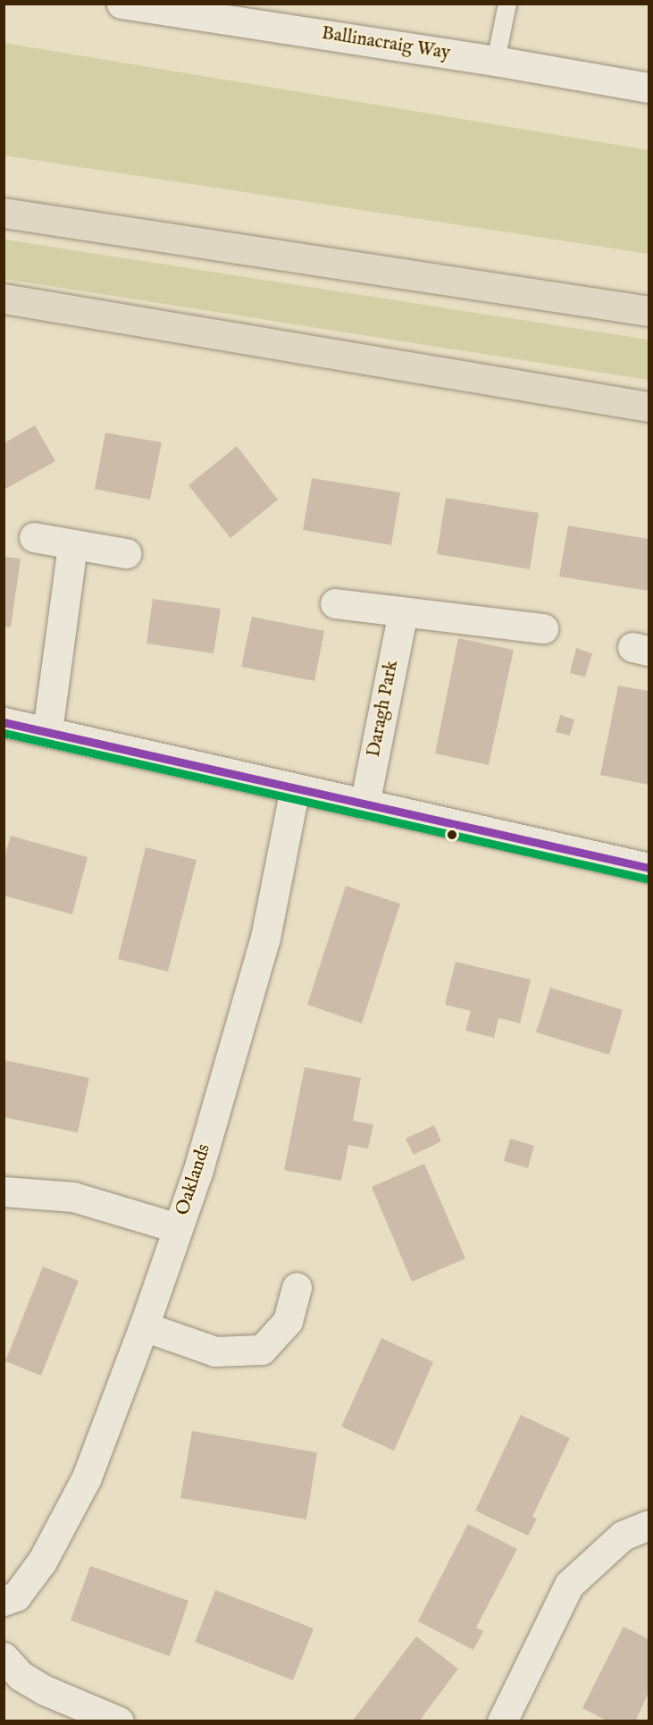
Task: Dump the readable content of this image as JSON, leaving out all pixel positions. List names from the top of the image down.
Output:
{
  "streets": {
    "street": ["Ballinacraig Way", "Daragh Park", "Oaklands"]
  }
}
